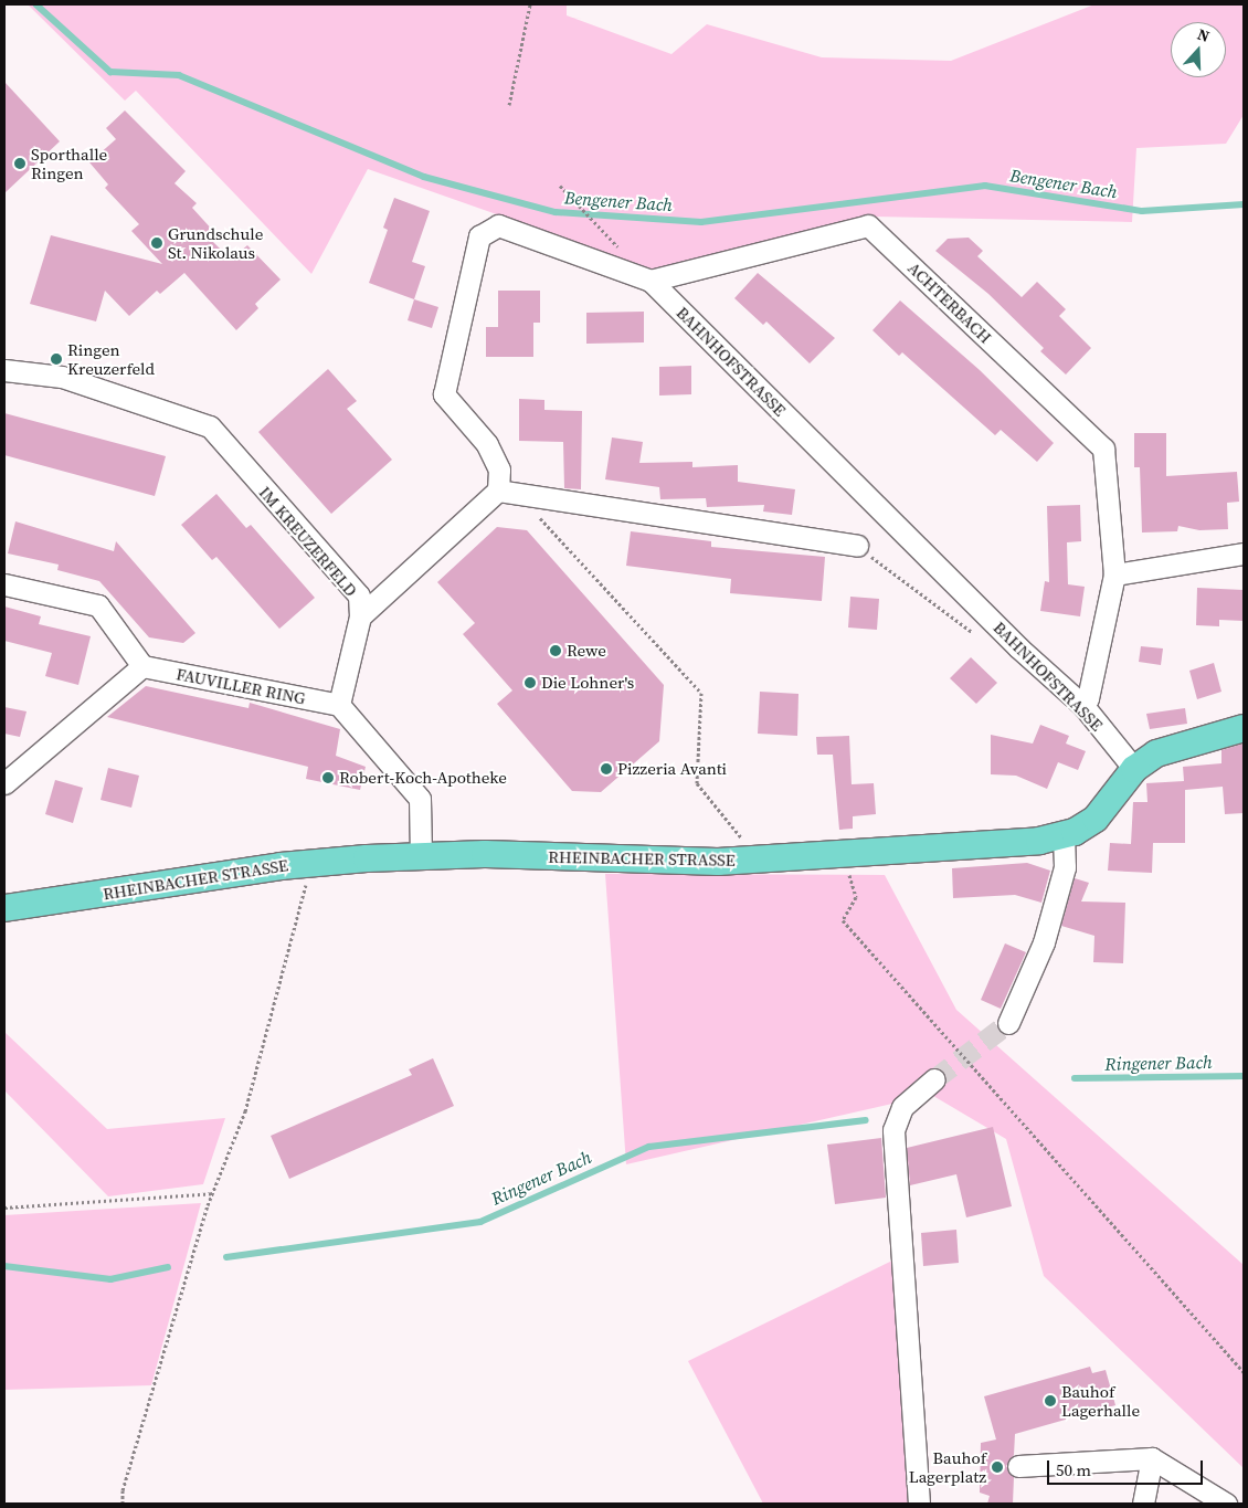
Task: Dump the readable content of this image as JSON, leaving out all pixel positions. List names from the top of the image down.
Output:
{
  "streets": {
    "main road": ["RHEINBACHER STRASSE"],
    "street": [
      "ACHTERBACH",
      "BAHNHOFSTRASSE",
      "IM KREUZERFELD",
      "FAUVILLER RING"
    ]
  },
  "crossings": [
    ["ACHTERBACH", "BAHNHOFSTRASSE"],
    ["BAHNHOFSTRASSE", "RHEINBACHER STRASSE"],
    ["IM KREUZERFELD", "FAUVILLER RING"]
  ],
  "water": ["Bengener Bach", "Ringener Bach"],
  "places": [
    "Sporthalle Ringen",
    "Grundschule St. Nikolaus",
    "Ringen Kreuzerfeld",
    "Rewe",
    "Die Lohner's",
    "Pizzeria Avanti",
    "Robert-Koch-Apotheke",
    "Bauhof Lagerhalle",
    "Bauhof Lagerplatz"
  ],
  "scale_bar": "50 m",
  "north": "top"
}
